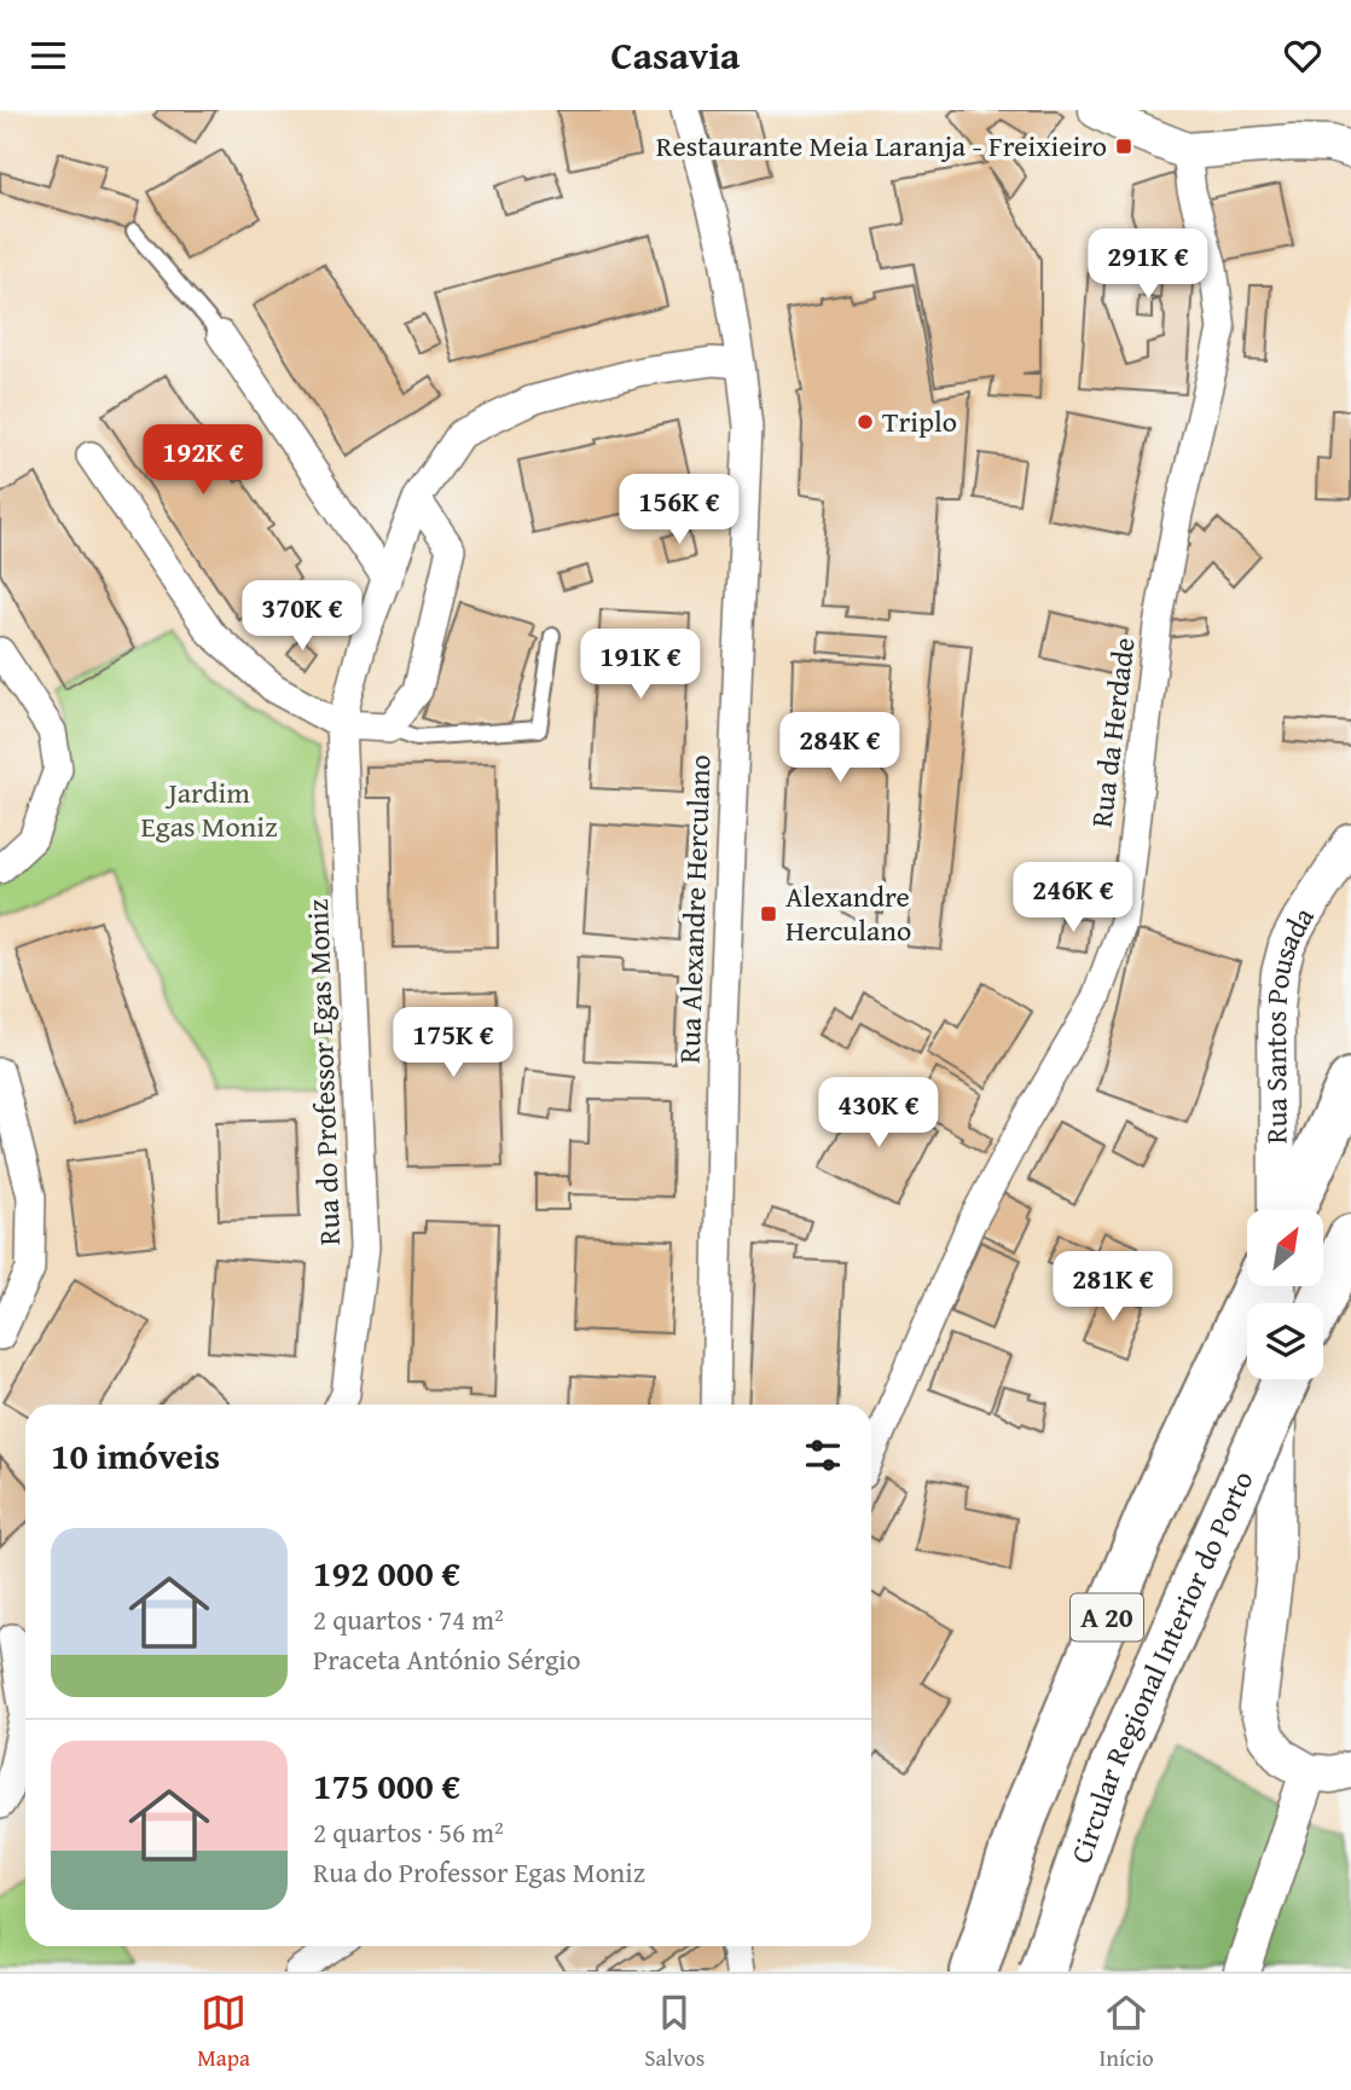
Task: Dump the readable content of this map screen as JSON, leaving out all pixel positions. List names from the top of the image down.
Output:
{
  "streets": {
    "highway": ["A 20", "Circular Regional Interior do Porto"],
    "street": [
      "Rua da Herdade",
      "Rua Alexandre Herculano",
      "Rua Santos Pousada",
      "Rua do Professor Egas Moniz"
    ]
  },
  "crossings": [
    ["Rua Alexandre Herculano", "Rua do Professor Egas Moniz"]
  ],
  "parks": ["Jardim Egas Moniz"],
  "places": {
    "transit": ["Restaurante Meia Laranja - Freixieiro", "Alexandre Herculano"],
    "other": ["Triplo"]
  },
  "north": "top right",
  "page": {
    "header": "Casavia",
    "price": [
      "291K €",
      "192K €",
      "156K €",
      "370K €",
      "191K €",
      "284K €",
      "246K €",
      "175K €",
      "430K €",
      "281K €"
    ],
    "heading": "10 imóveis",
    "list": [
      {
        "name": "192 000 €",
        "note": "2 quartos · 74 m² · Praceta António Sérgio"
      },
      {
        "name": "175 000 €",
        "note": "2 quartos · 56 m² · Rua do Professor Egas Moniz"
      }
    ],
    "tabs": ["Mapa", "Salvos", "Início"]
  }
}
